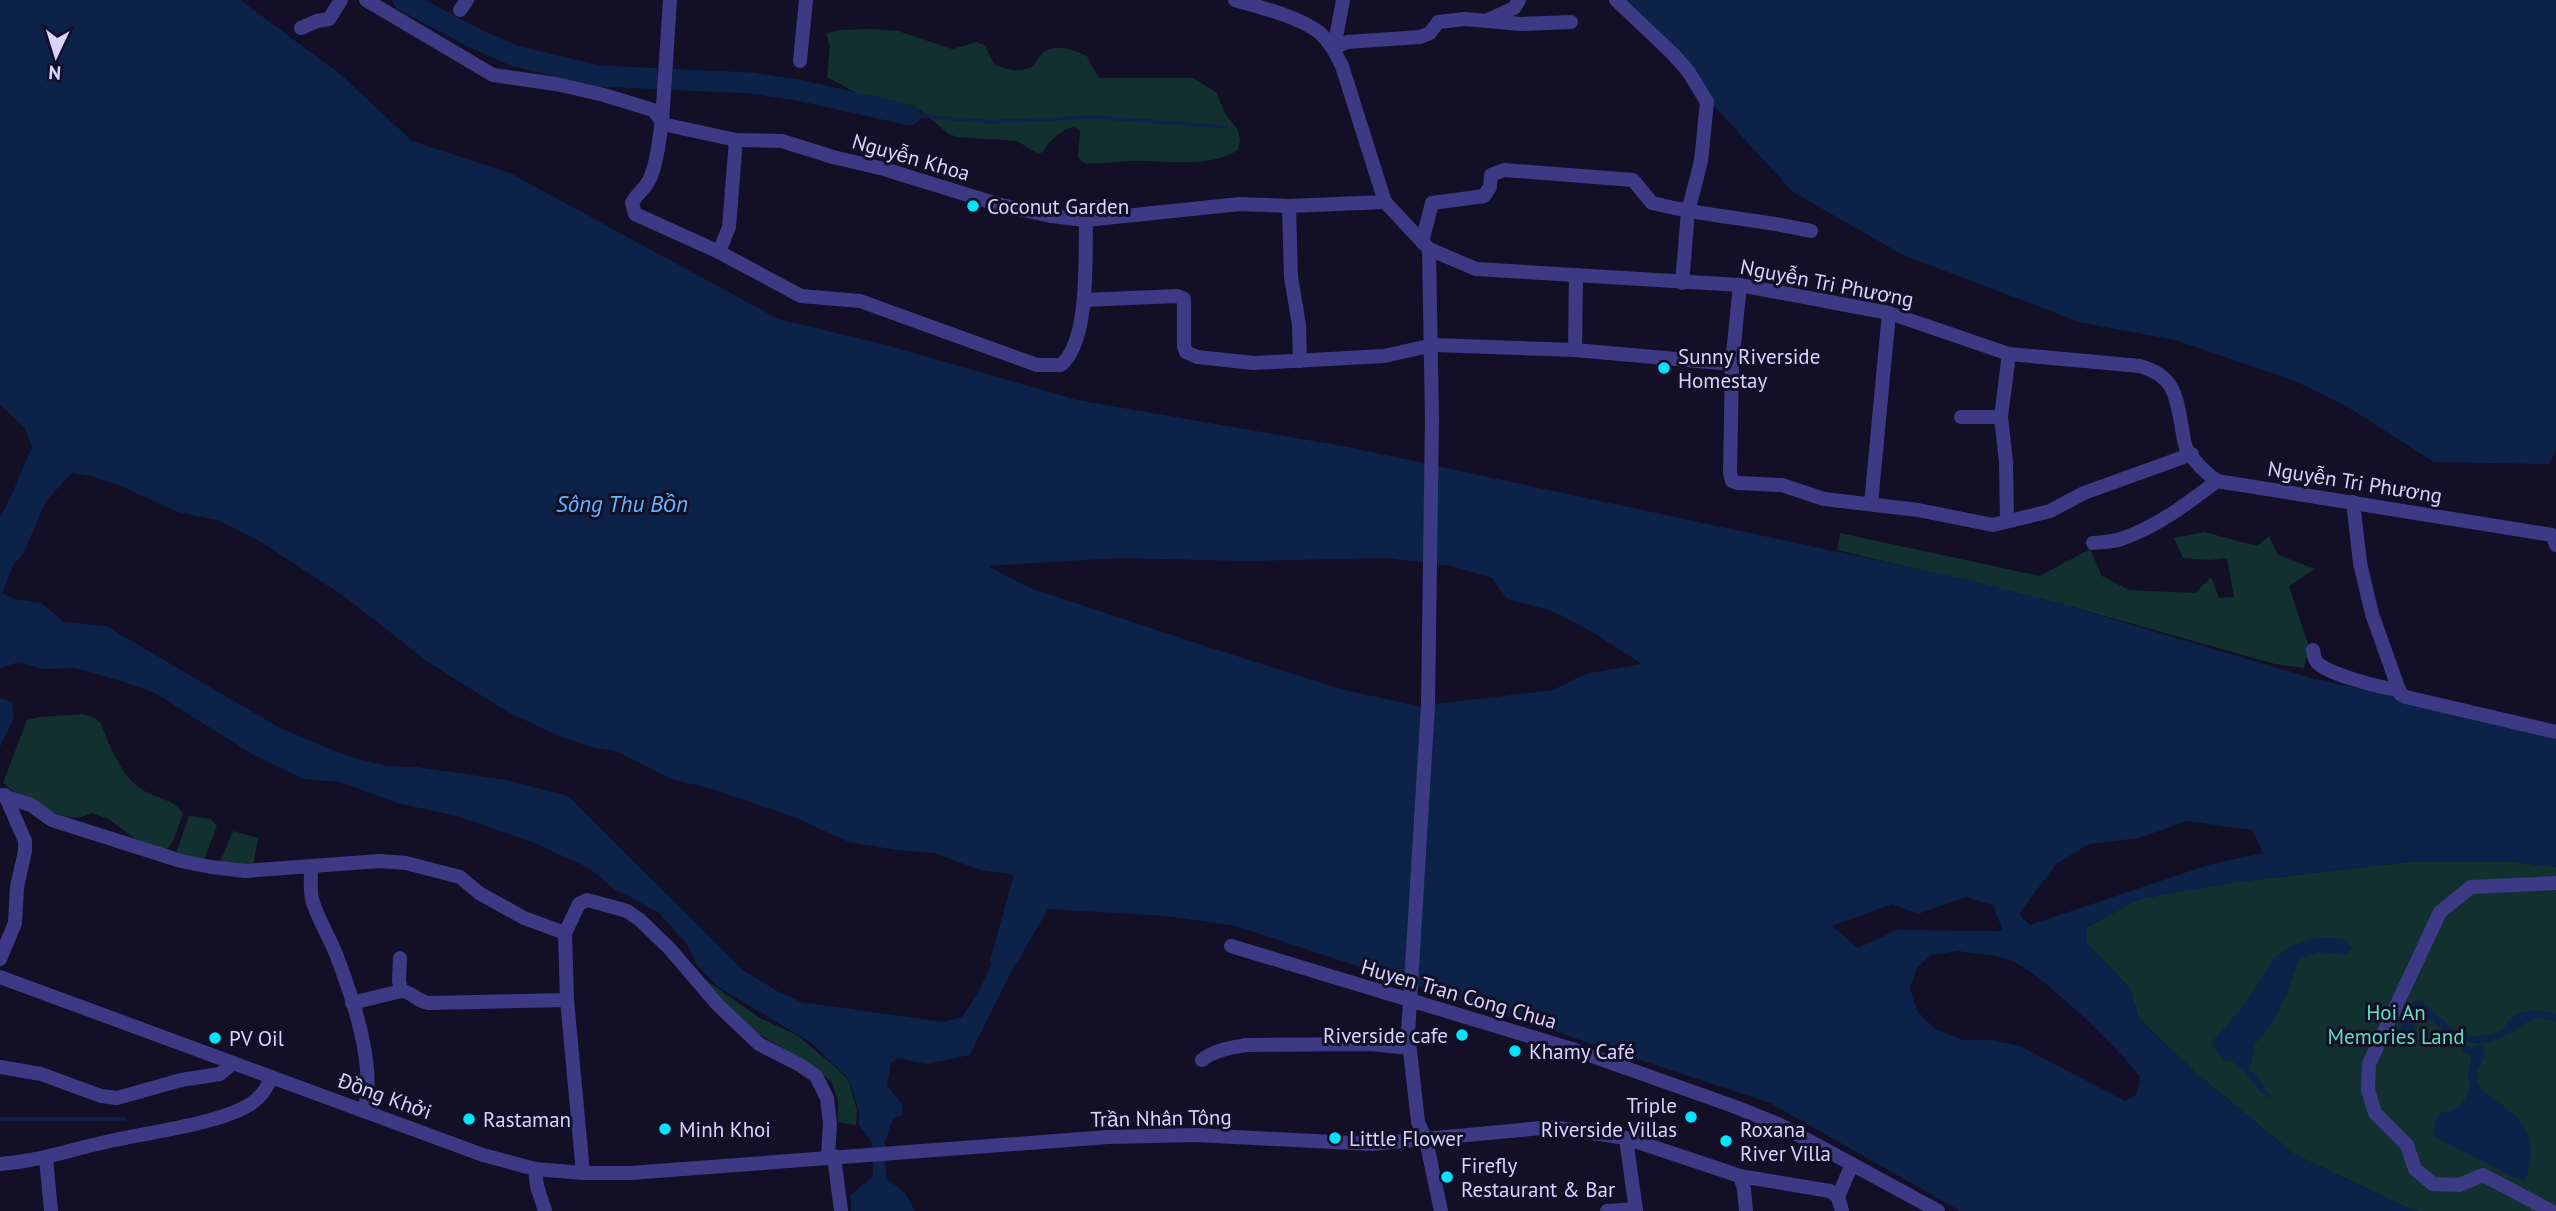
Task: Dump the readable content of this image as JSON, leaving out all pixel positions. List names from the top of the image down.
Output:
{
  "streets": {
    "street": [
      "Nguyễn Khoa",
      "Nguyễn Tri Phương",
      "Huyen Tran Cong Chua",
      "Đồng Khởi",
      "Trần Nhân Tông"
    ]
  },
  "crossings": [
    ["Nguyễn Khoa", "Nguyễn Tri Phương"],
    ["Đồng Khởi", "Trần Nhân Tông"]
  ],
  "water": ["Sông Thu Bồn"],
  "parks": ["Hoi An Memories Land"],
  "places": [
    "Coconut Garden",
    "Sunny Riverside Homestay",
    "Riverside cafe",
    "PV Oil",
    "Khamy Café",
    "Triple Riverside Villas",
    "Rastaman",
    "Minh Khoi",
    "Little Flower",
    "Roxana River Villa",
    "Firefly Restaurant & Bar"
  ],
  "north": "bottom"
}
